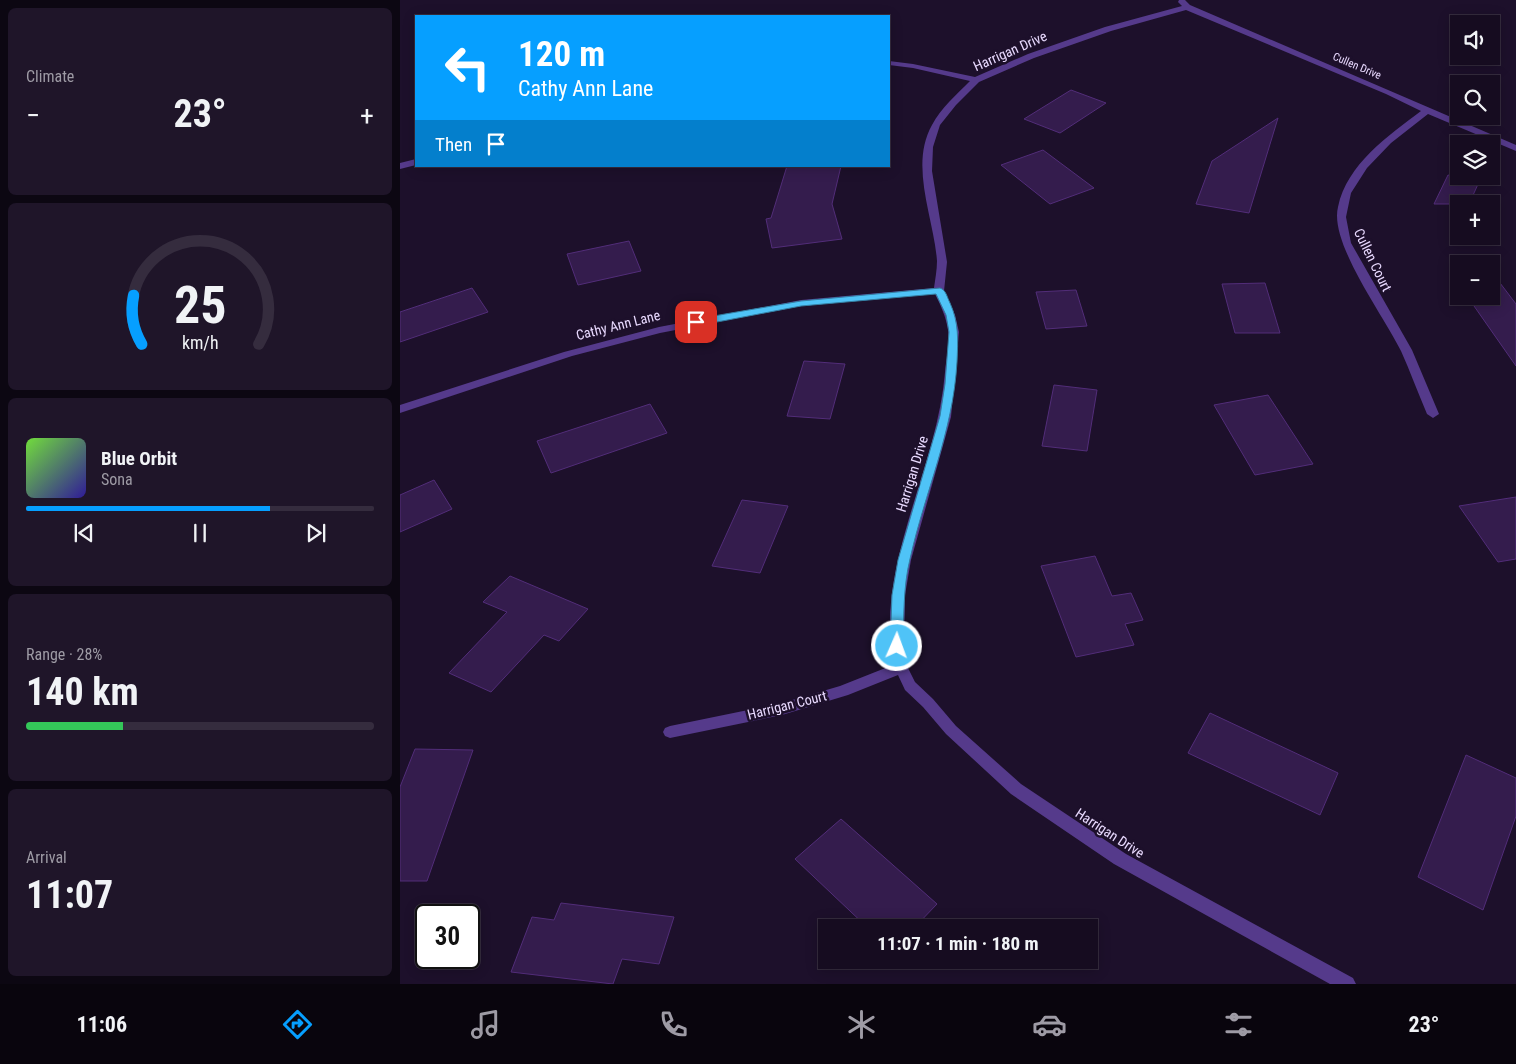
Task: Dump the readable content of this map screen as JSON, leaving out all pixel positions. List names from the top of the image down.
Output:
{
  "streets": {
    "street": [
      "Harrigan Drive",
      "Cullen Drive",
      "Cullen Court",
      "Cathy Ann Lane",
      "Harrigan Court"
    ]
  },
  "crossings": [
    ["Harrigan Drive", "Cullen Drive"],
    ["Harrigan Drive", "Cathy Ann Lane"],
    ["Harrigan Drive", "Harrigan Court"],
    ["Cullen Drive", "Cullen Court"]
  ],
  "page": {
    "tile": [
      "Climate",
      ["Range · 28%", "140 km"],
      ["Arrival", "11:07"]
    ],
    "map_buttons": ["+", "−"],
    "turn": ["120 m", "Cathy Ann Lane"],
    "heat": ["−", "23°", "+"],
    "then": "Then",
    "song": ["Blue Orbit", "Sona"],
    "limit": "30",
    "trip": "11:07 · 1 min · 180 m",
    "tabs": ["11:06", "23°"],
    "gauge": ["25", "km/h"]
  }
}
